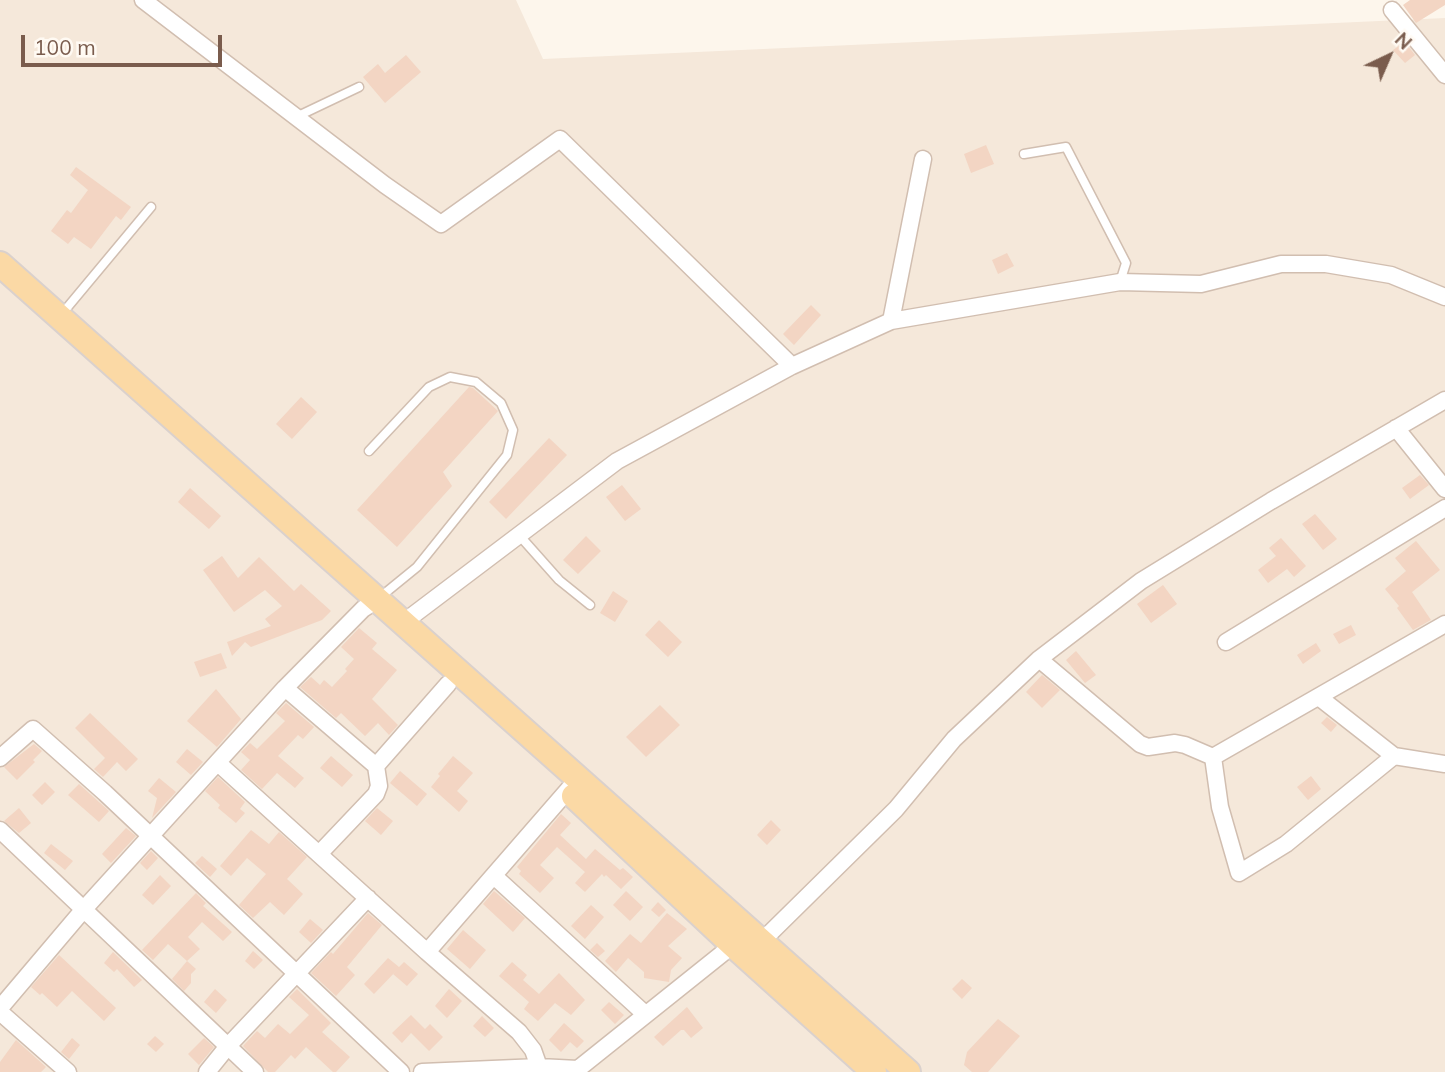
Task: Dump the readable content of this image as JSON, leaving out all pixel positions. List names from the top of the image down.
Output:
{
  "scale_bar": "100 m",
  "north": "top right"
}
